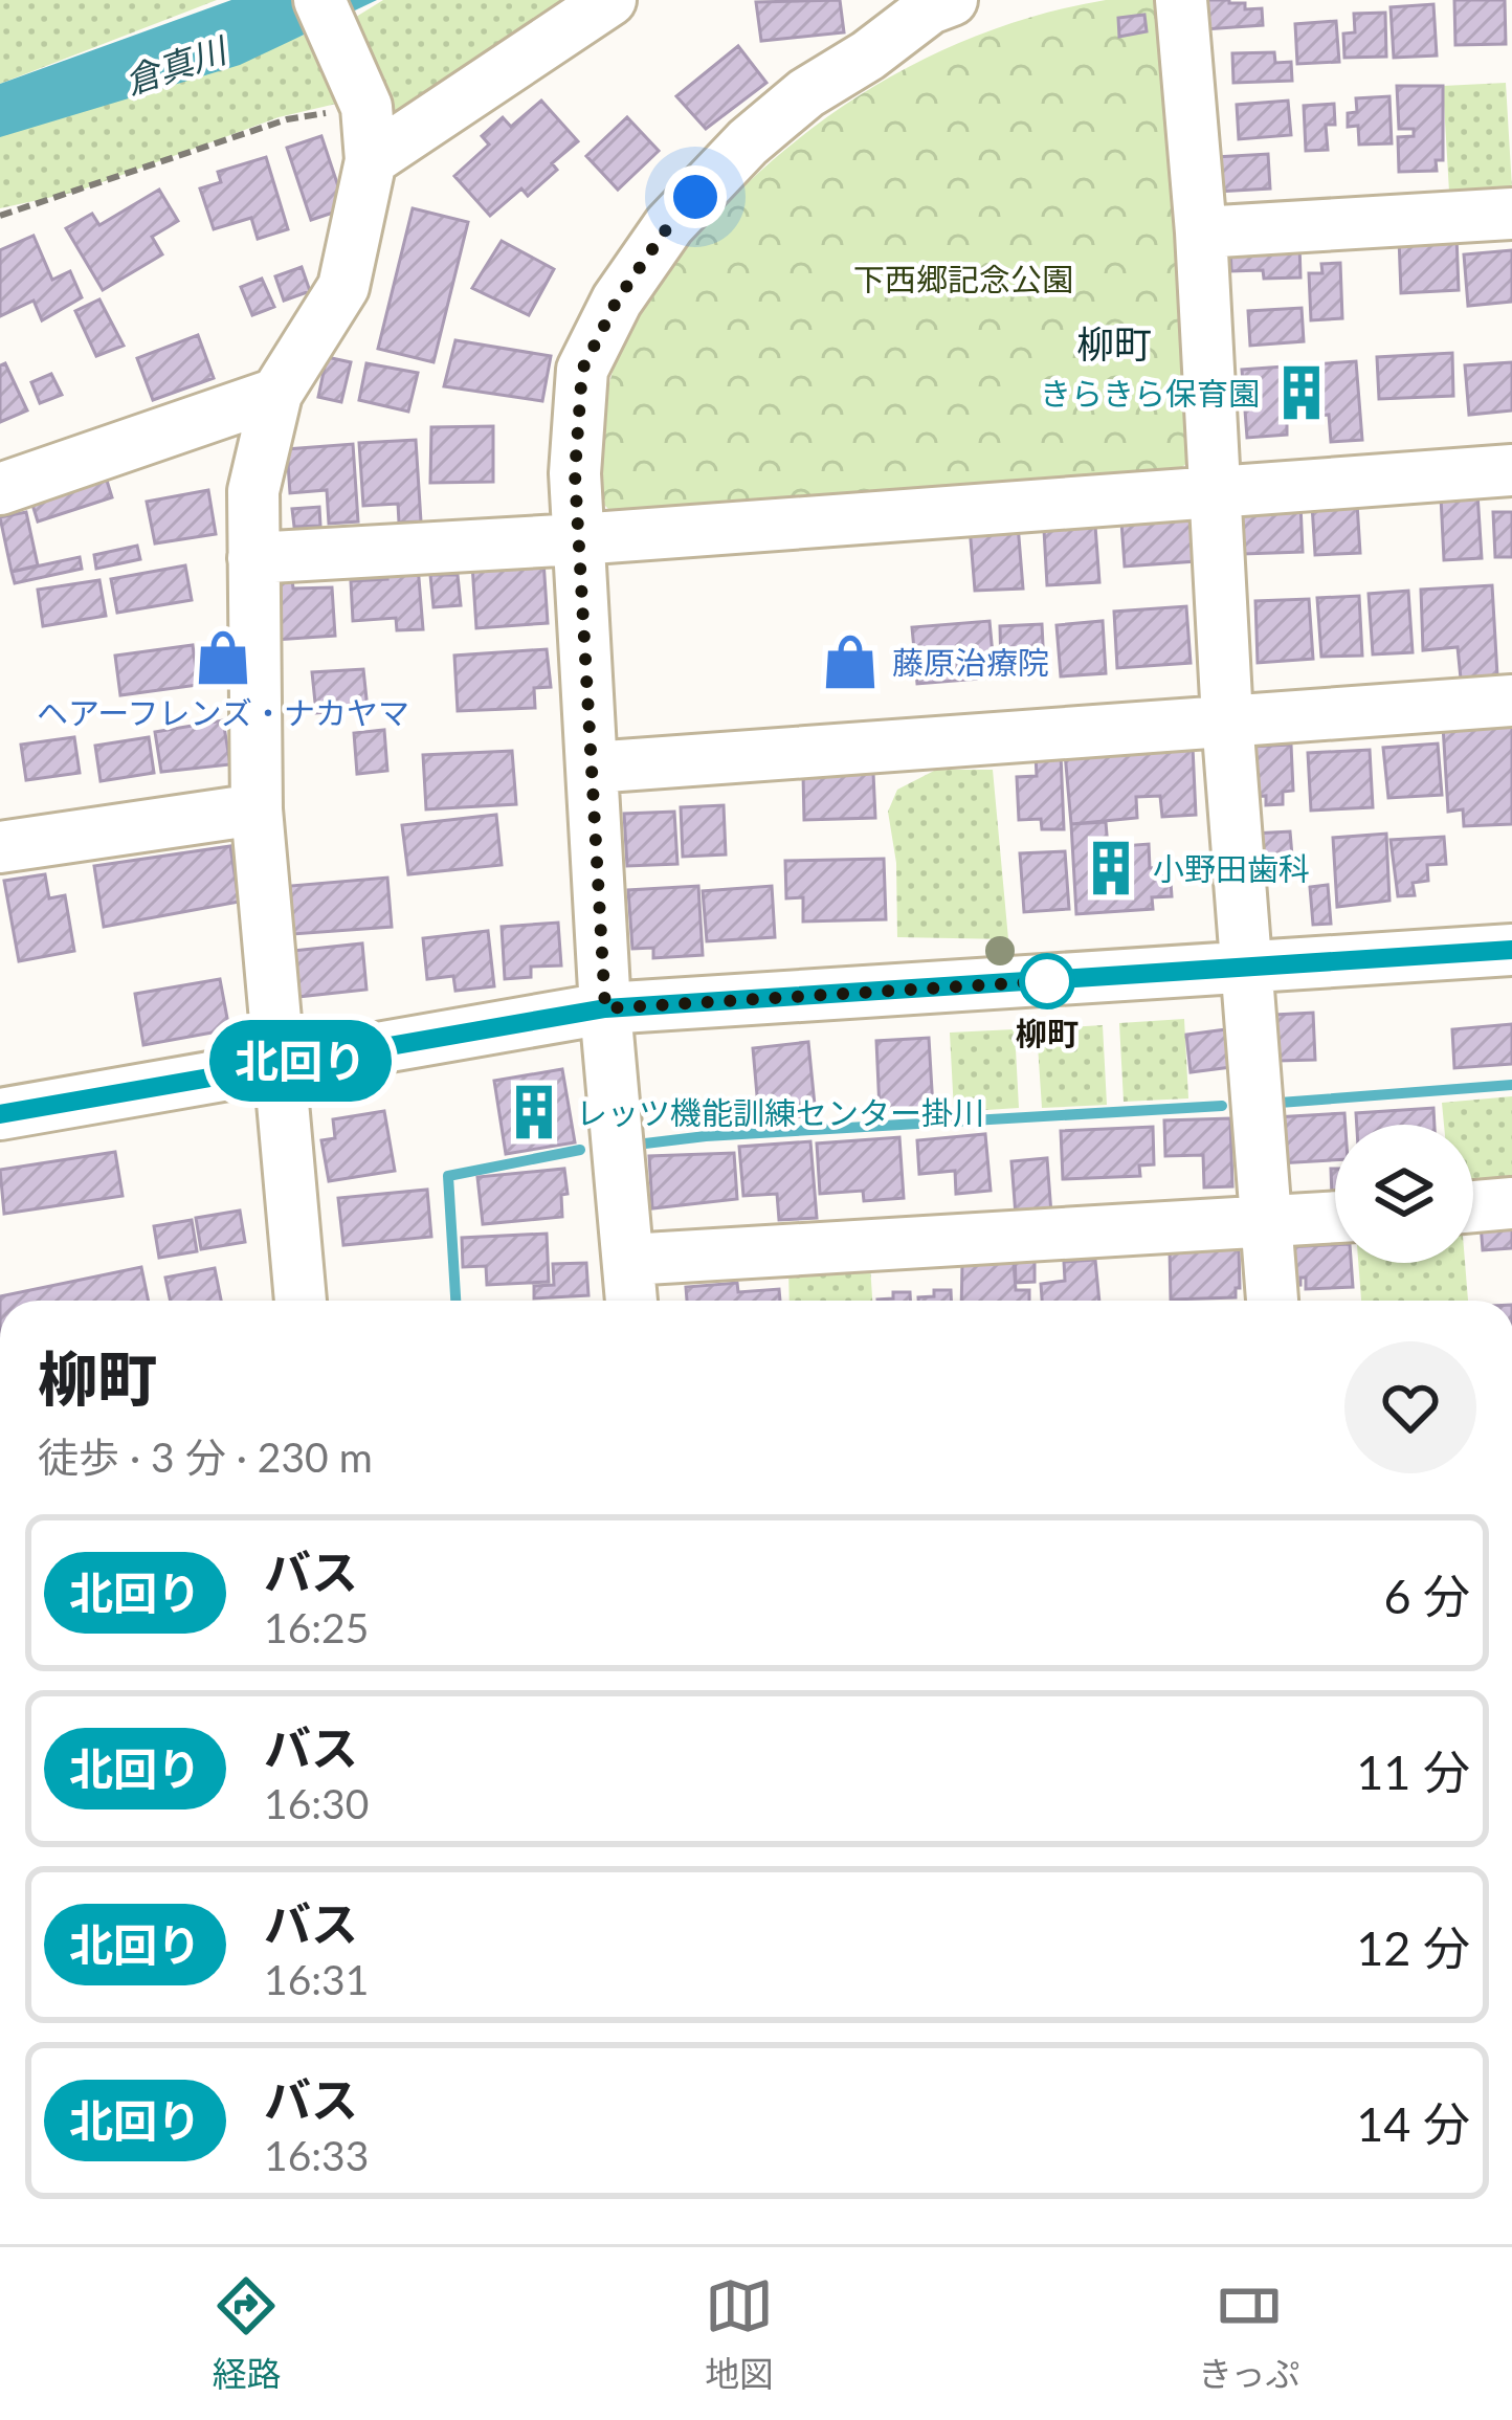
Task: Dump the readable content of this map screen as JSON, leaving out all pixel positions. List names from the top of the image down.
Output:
{
  "districts": ["柳町"],
  "water": ["倉真川"],
  "parks": ["下西郷記念公園"],
  "places": {
    "building": ["きらきら保育園", "小野田歯科", "レッツ機能訓練センター掛川"],
    "shop": ["ヘアーフレンズ・ナカヤマ", "藤原治療院"],
    "other": ["柳町"]
  },
  "lines": ["bus line 北回り"],
  "page": {
    "on_map": "北回り",
    "heading": ["柳町", "徒歩 · 3 分 · 230 m"],
    "list": [
      {
        "mark": "北回り",
        "name": "バス",
        "note": "16:25",
        "value": "6 分"
      },
      {
        "mark": "北回り",
        "name": "バス",
        "note": "16:30",
        "value": "11 分"
      },
      {
        "mark": "北回り",
        "name": "バス",
        "note": "16:31",
        "value": "12 分"
      },
      {
        "mark": "北回り",
        "name": "バス",
        "note": "16:33",
        "value": "14 分"
      }
    ],
    "tabs": ["経路", "地図", "きっぷ"]
  }
}
